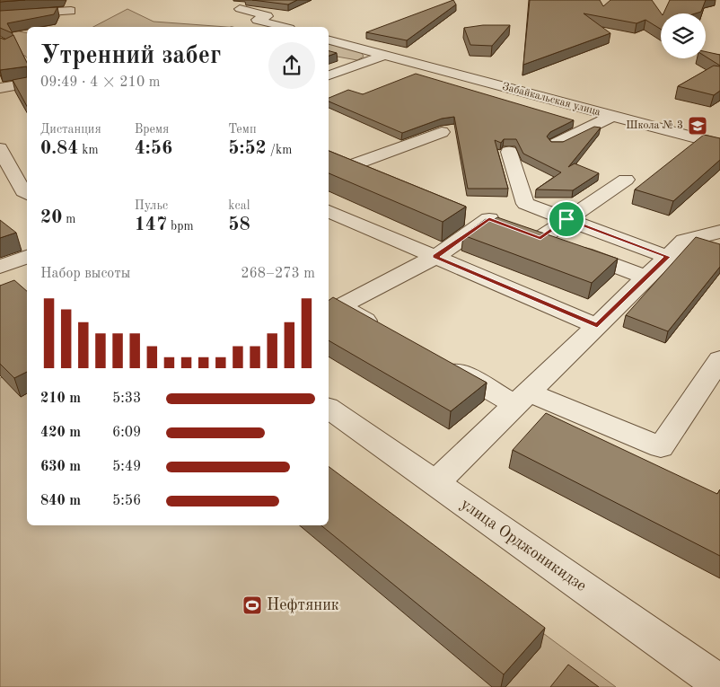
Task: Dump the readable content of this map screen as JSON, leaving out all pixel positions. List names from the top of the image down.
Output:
{
  "streets": {
    "street": ["Забайкальская улица", "улица Орджоникидзе"]
  },
  "places": {
    "school or university": ["Школа № 3"],
    "sports": ["Нефтяник"]
  },
  "page": {
    "heading": ["Утренний забег", "09:49 · 4 × 210 m"],
    "stats": [
      ["Дистанция", "0.84 km"],
      ["Время", "4:56"],
      ["Темп", "5:52 /km"],
      ["20 m"],
      ["Пульс", "147 bpm"],
      ["kcal", "58"]
    ],
    "chart": ["Набор высоты", "268–273 m"],
    "list": [
      {
        "name": "210 m",
        "note": "5:33"
      },
      {
        "name": "420 m",
        "note": "6:09"
      },
      {
        "name": "630 m",
        "note": "5:49"
      },
      {
        "name": "840 m",
        "note": "5:56"
      }
    ]
  }
}
